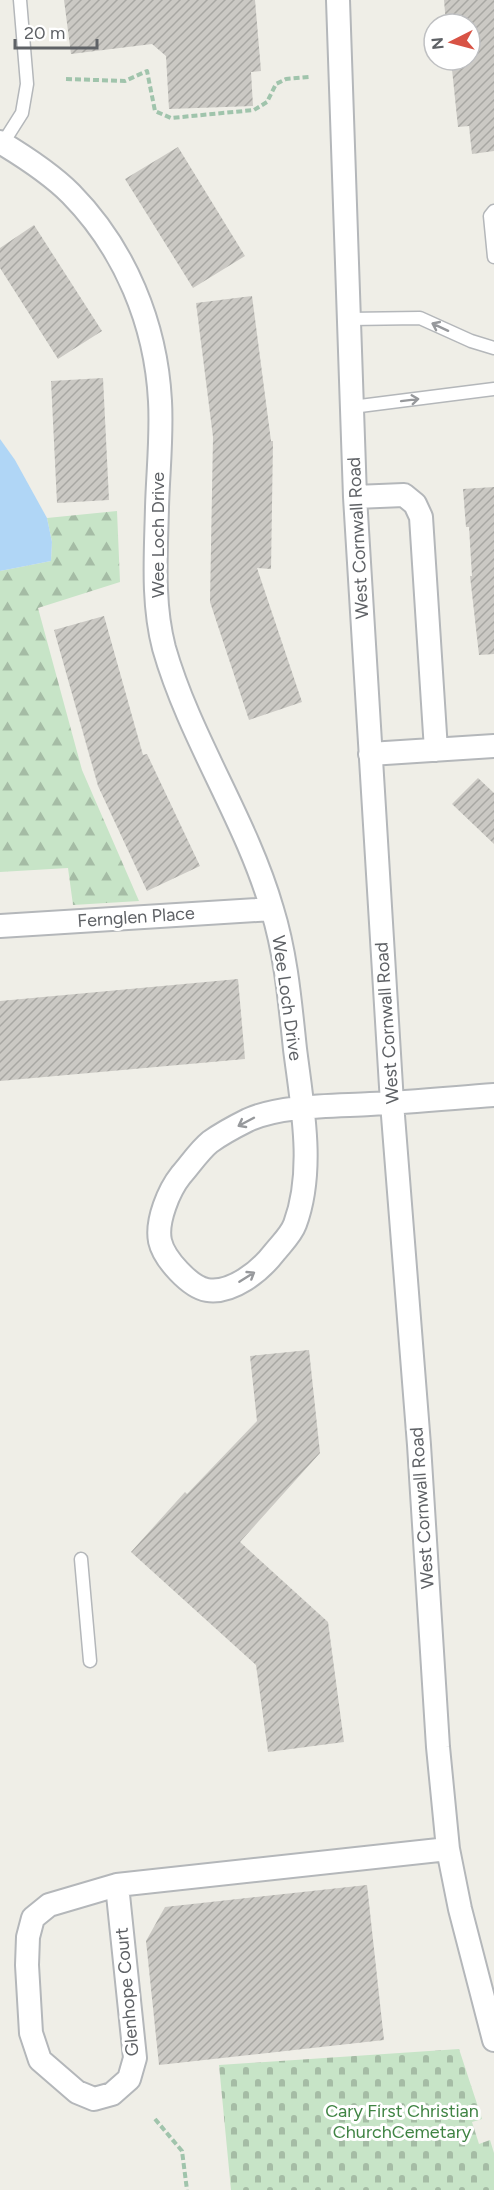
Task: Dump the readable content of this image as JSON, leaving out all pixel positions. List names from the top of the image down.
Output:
{
  "streets": {
    "street": [
      "Wee Loch Drive",
      "West Cornwall Road",
      "Fernglen Place",
      "Glenhope Court"
    ]
  },
  "crossings": [
    ["Wee Loch Drive", "Fernglen Place"],
    ["West Cornwall Road", "Glenhope Court"]
  ],
  "parks": ["Cary First Christian ChurchCemetary"],
  "scale_bar": "20 m",
  "north": "left"
}
